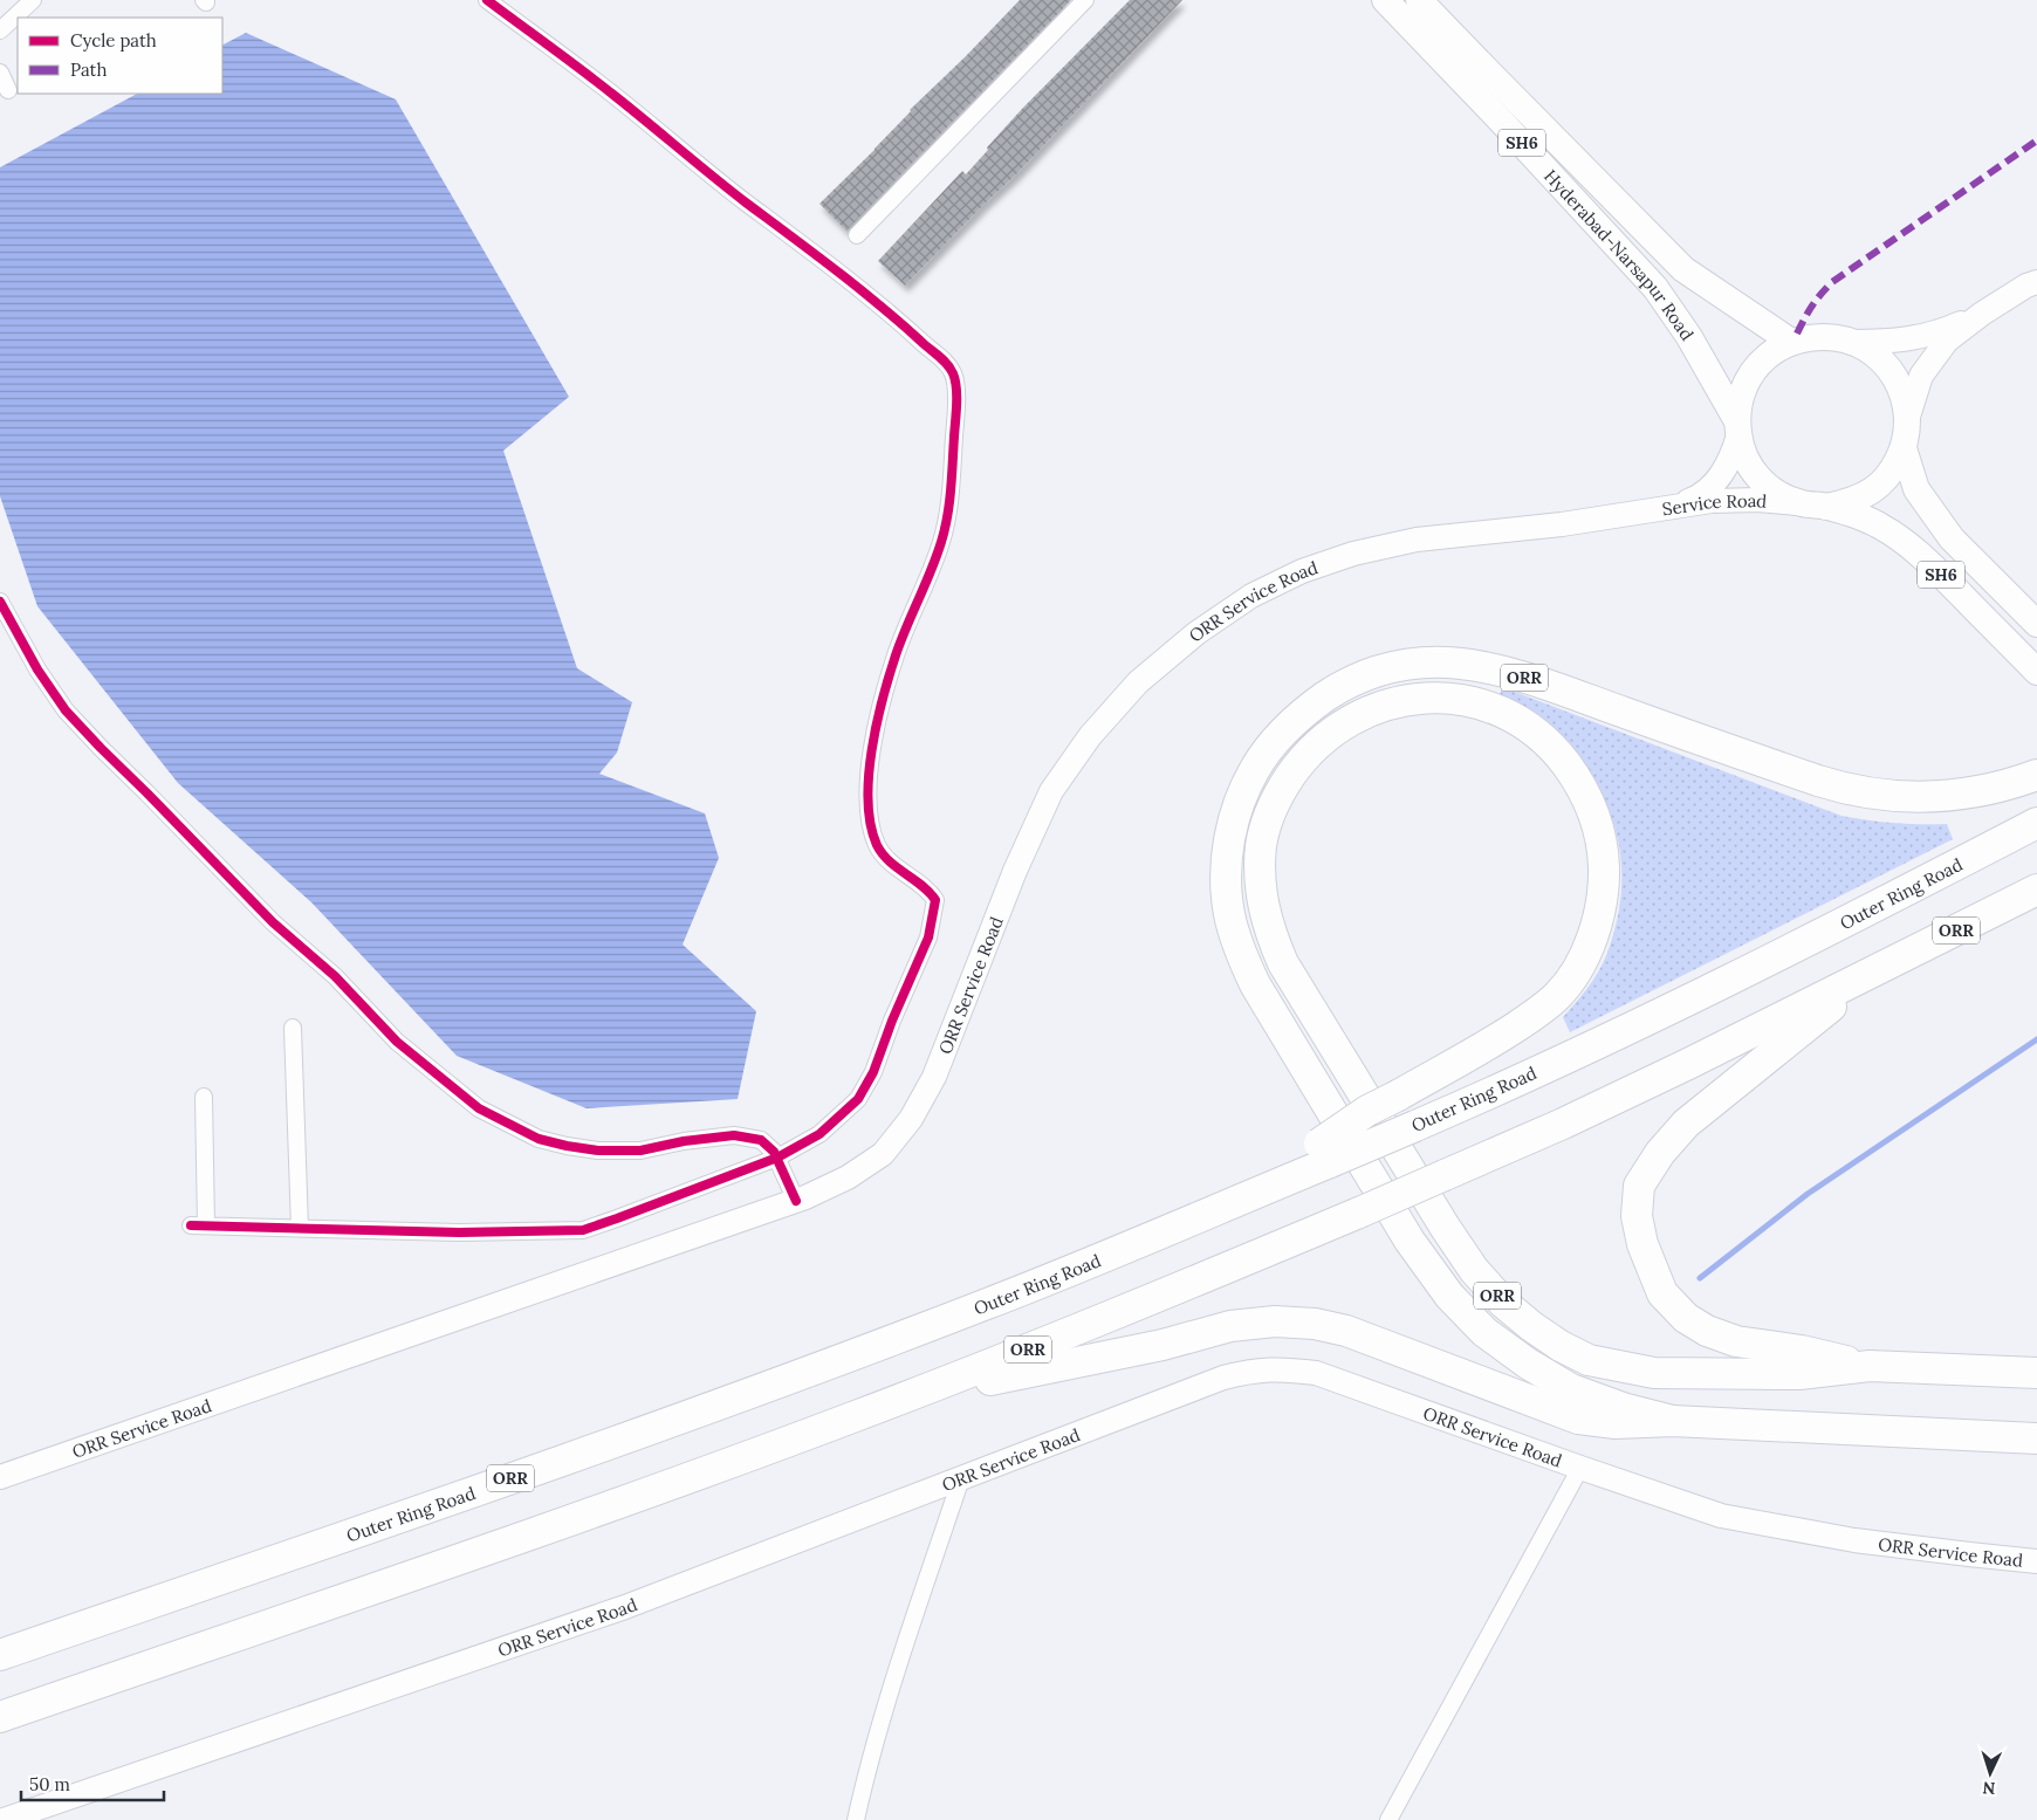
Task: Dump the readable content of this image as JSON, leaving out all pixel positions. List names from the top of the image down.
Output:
{
  "streets": {
    "highway": ["ORR", "Outer Ring Road"],
    "main road": [
      "SH6",
      "Hyderabad-Narsapur Road",
      "Service Road",
      "ORR Service Road"
    ]
  },
  "crossings": [
    ["SH6", "Hyderabad-Narsapur Road"],
    ["SH6", "Service Road"],
    ["Hyderabad-Narsapur Road", "Service Road"],
    ["Service Road", "ORR Service Road"],
    ["ORR", "Outer Ring Road"]
  ],
  "legend": ["Cycle path", "Path"],
  "scale_bar": "50 m",
  "north": "bottom"
}
